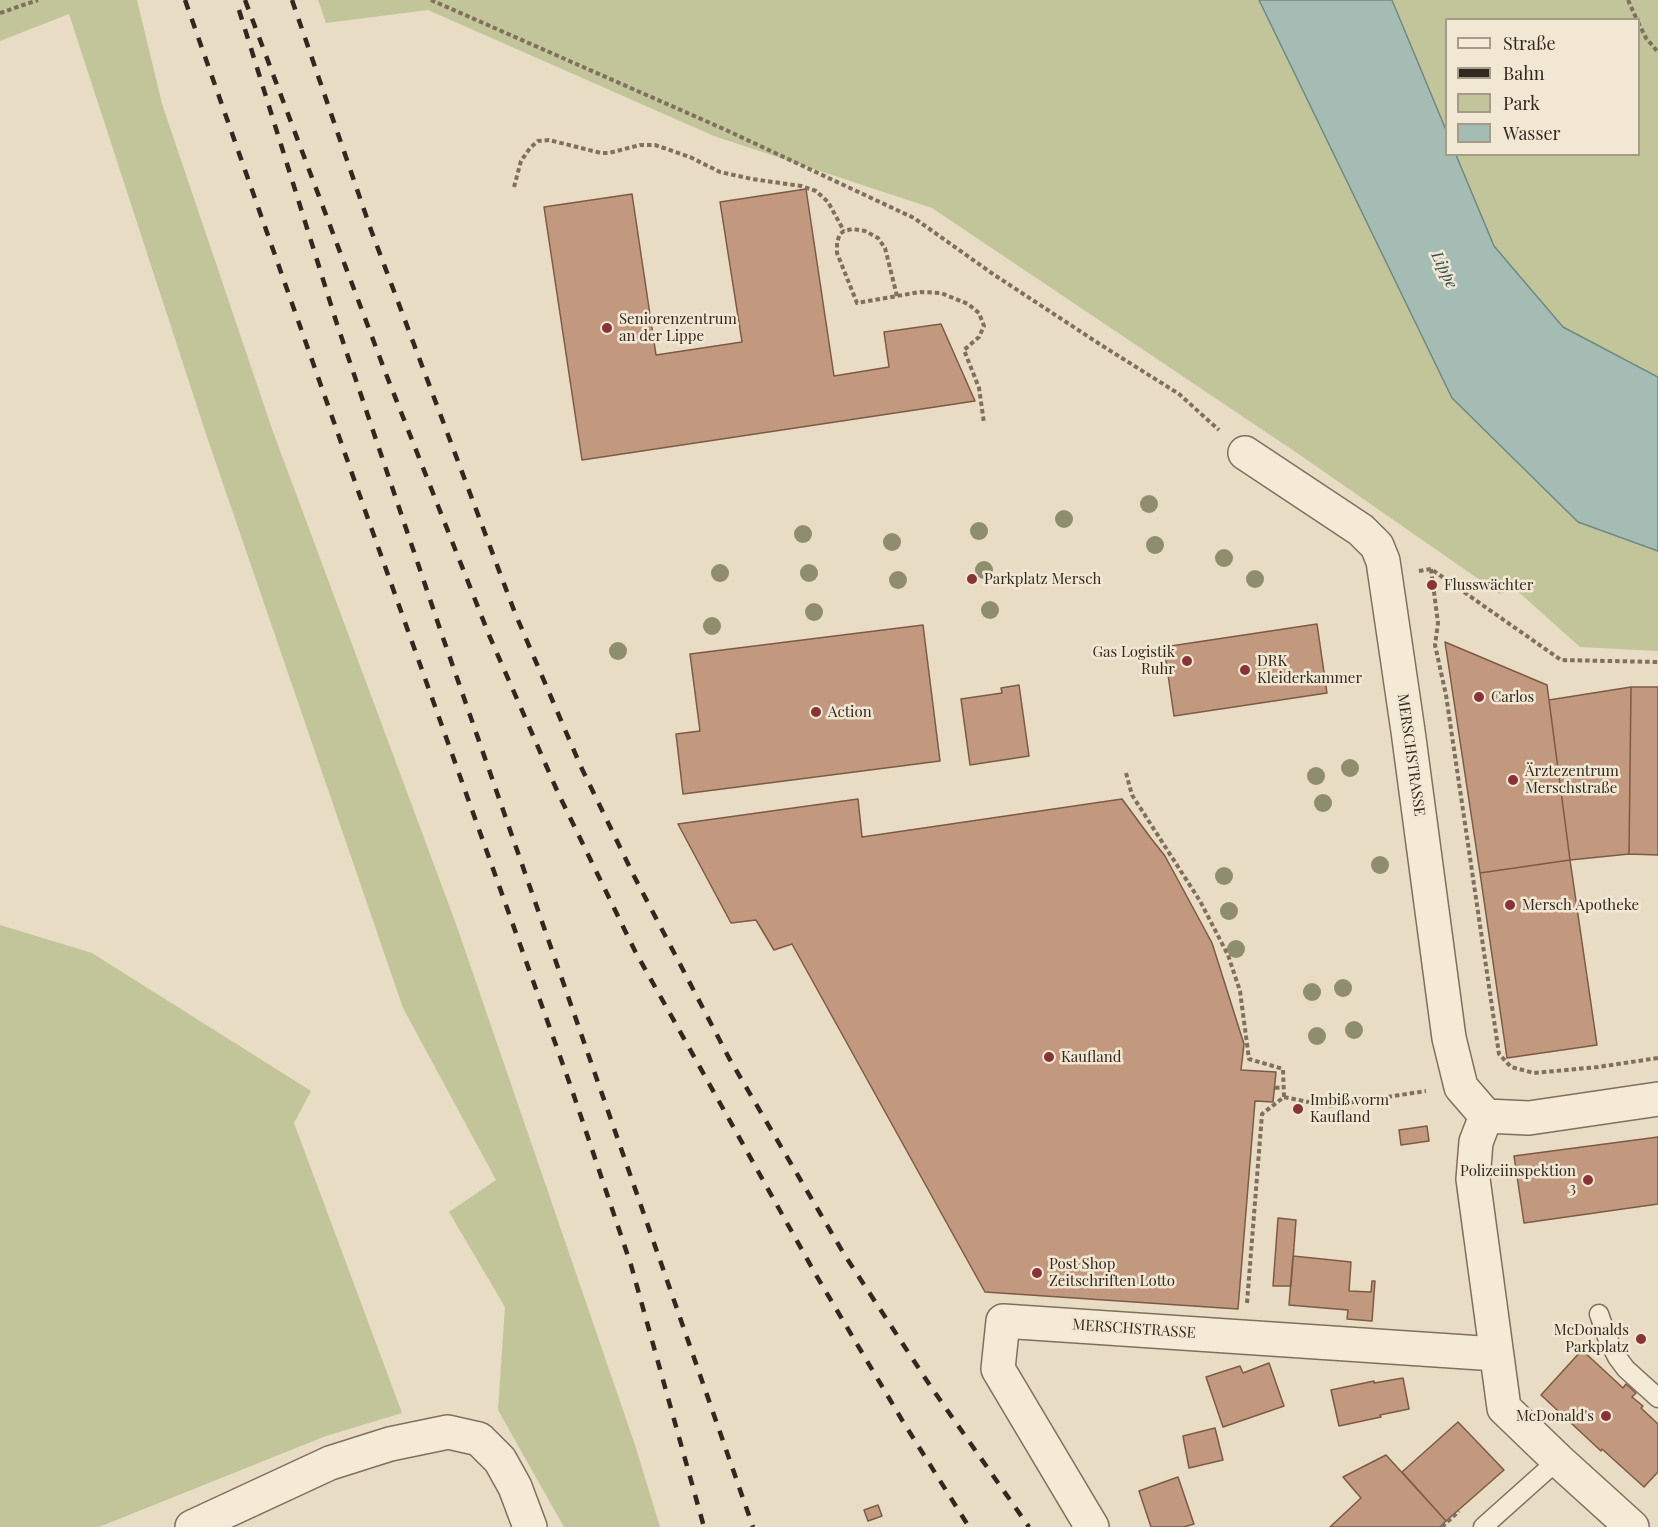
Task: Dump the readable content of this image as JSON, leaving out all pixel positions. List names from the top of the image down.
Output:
{
  "streets": {
    "street": ["MERSCHSTRASSE"]
  },
  "water": ["Lippe"],
  "places": [
    "Seniorenzentrum an der Lippe",
    "Parkplatz Mersch",
    "Flusswächter",
    "Gas Logistik Ruhr",
    "DRK Kleiderkammer",
    "Carlos",
    "Action",
    "Ärztezentrum Merschstraße",
    "Mersch Apotheke",
    "Kaufland",
    "Imbiß vorm Kaufland",
    "Polizeiinspektion 3",
    "Post Shop Zeitschriften Lotto",
    "McDonalds Parkplatz",
    "McDonald's"
  ],
  "legend": [
    "Straße",
    "Bahn",
    "Park",
    "Wasser"
  ]
}
